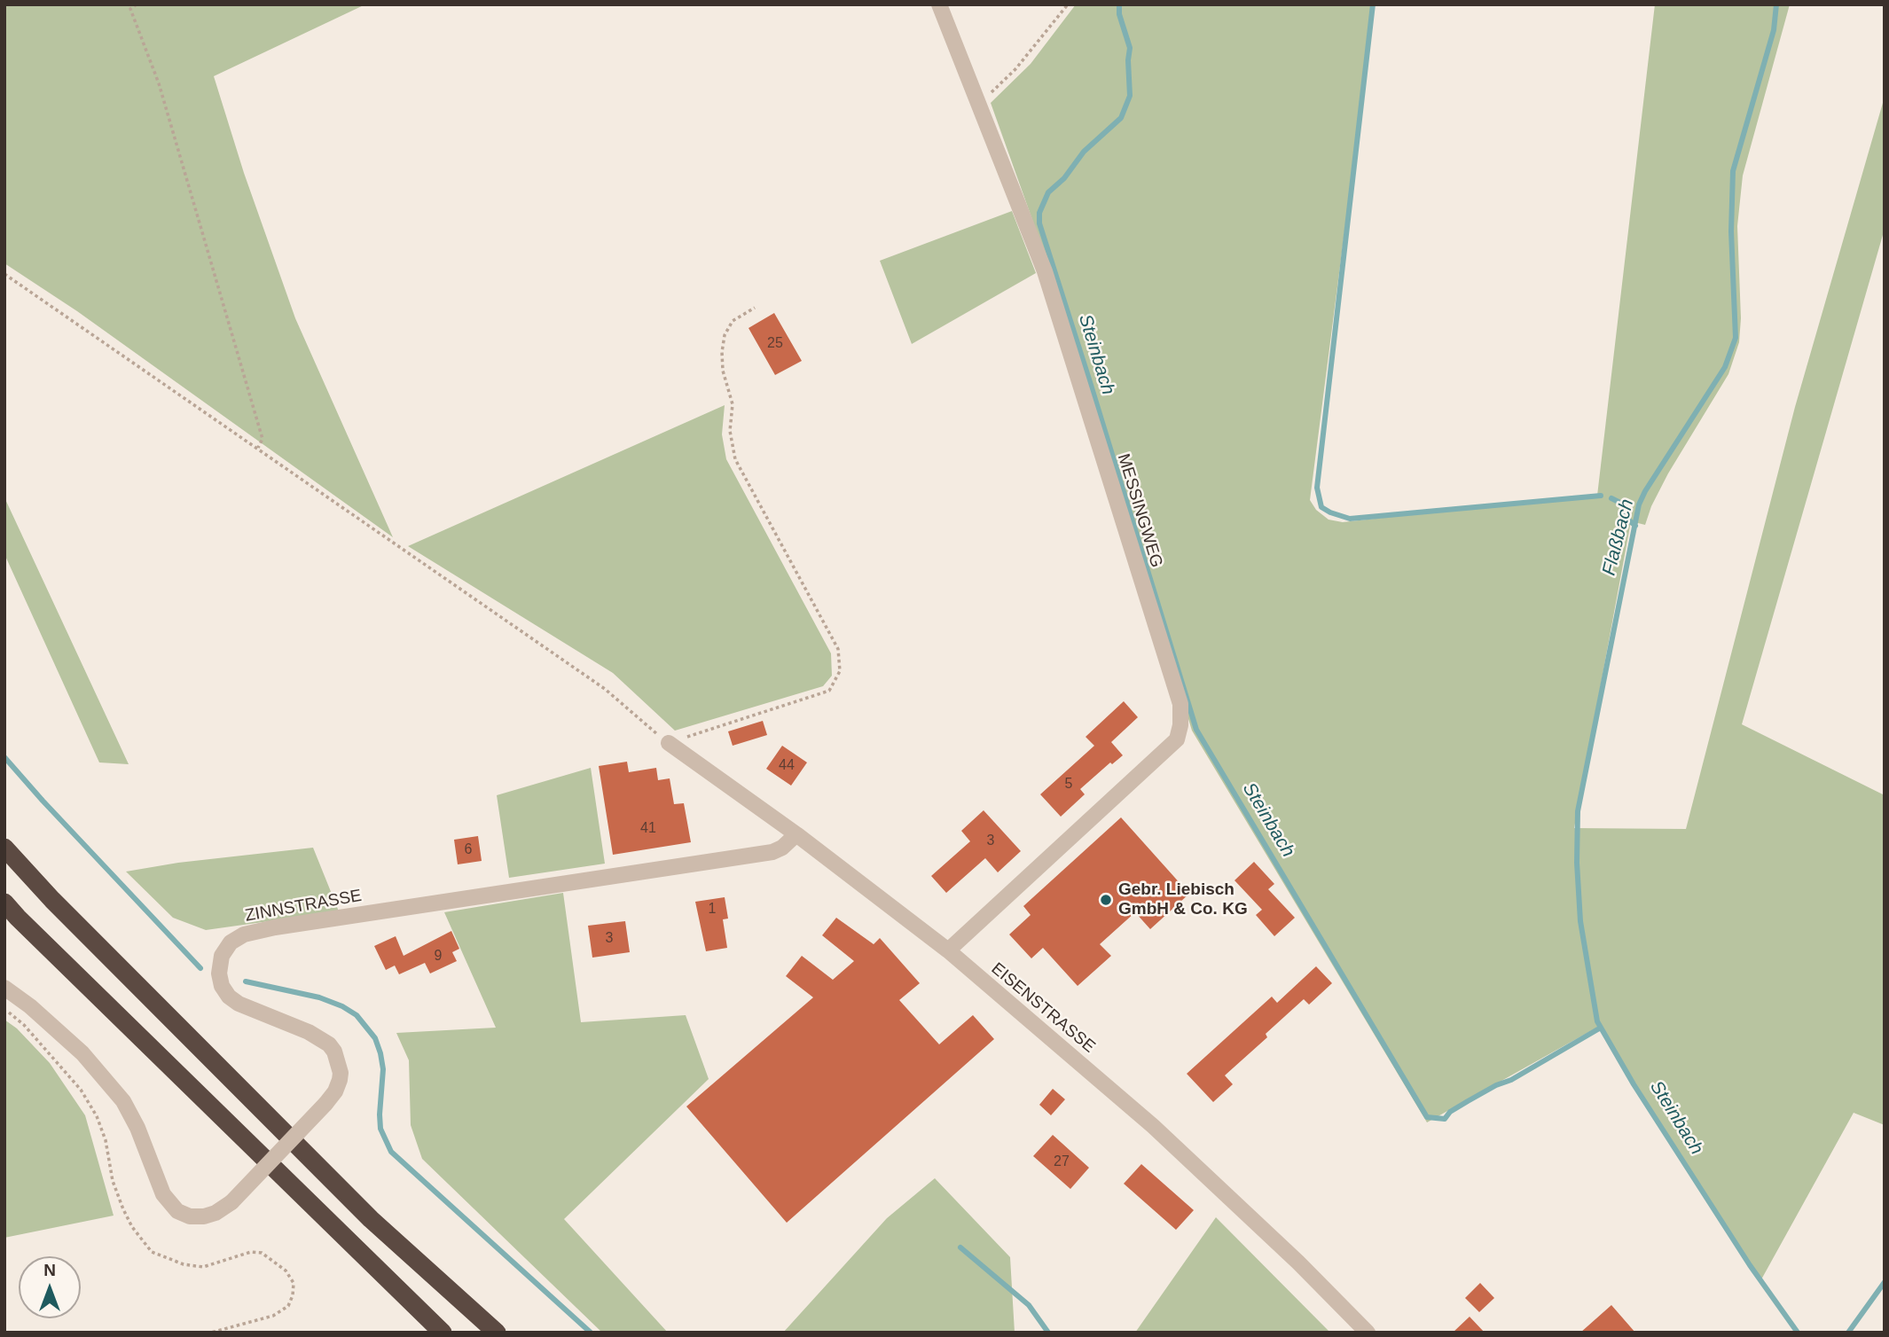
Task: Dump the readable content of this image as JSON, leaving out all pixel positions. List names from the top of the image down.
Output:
{
  "streets": {
    "street": ["MESSINGWEG", "ZINNSTRASSE", "EISENSTRASSE"]
  },
  "crossings": [
    ["MESSINGWEG", "EISENSTRASSE"],
    ["ZINNSTRASSE", "EISENSTRASSE"]
  ],
  "water": ["Steinbach", "Flaßbach"],
  "places": ["Gebr. Liebisch GmbH & Co. KG"],
  "house_numbers": [
    "25",
    "44",
    "5",
    "41",
    "3",
    "6",
    "1",
    "3",
    "9",
    "27"
  ],
  "north": "top"
}
